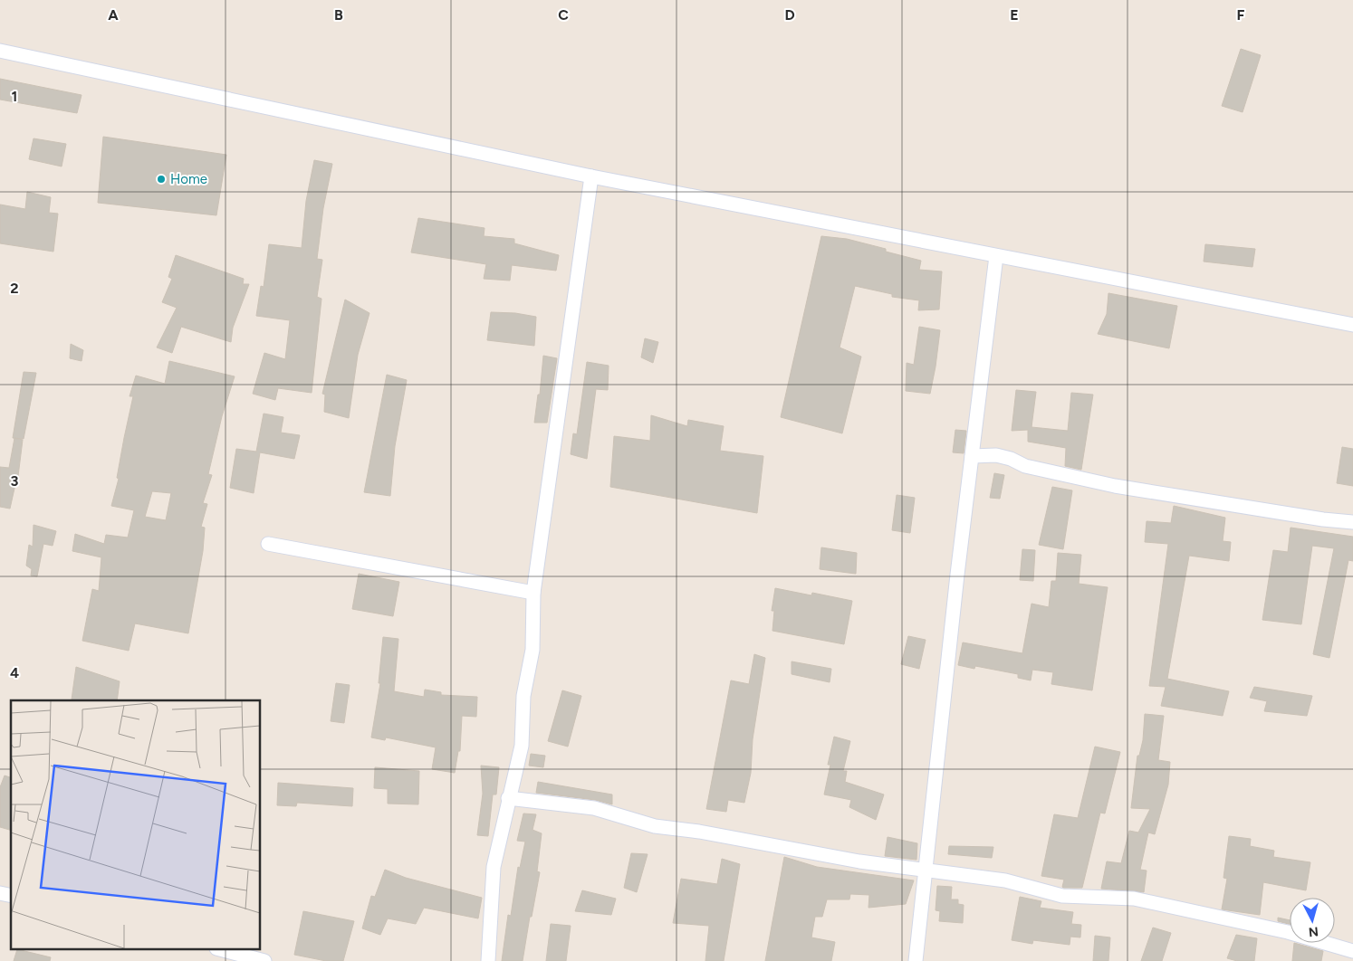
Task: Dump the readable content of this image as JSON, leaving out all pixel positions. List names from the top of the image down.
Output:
{
  "places": ["Home"],
  "north": "bottom",
  "grid": {
    "columns": [
      "A",
      "B",
      "C",
      "D",
      "E",
      "F"
    ],
    "rows": [
      "1",
      "2",
      "3",
      "4"
    ]
  }
}
